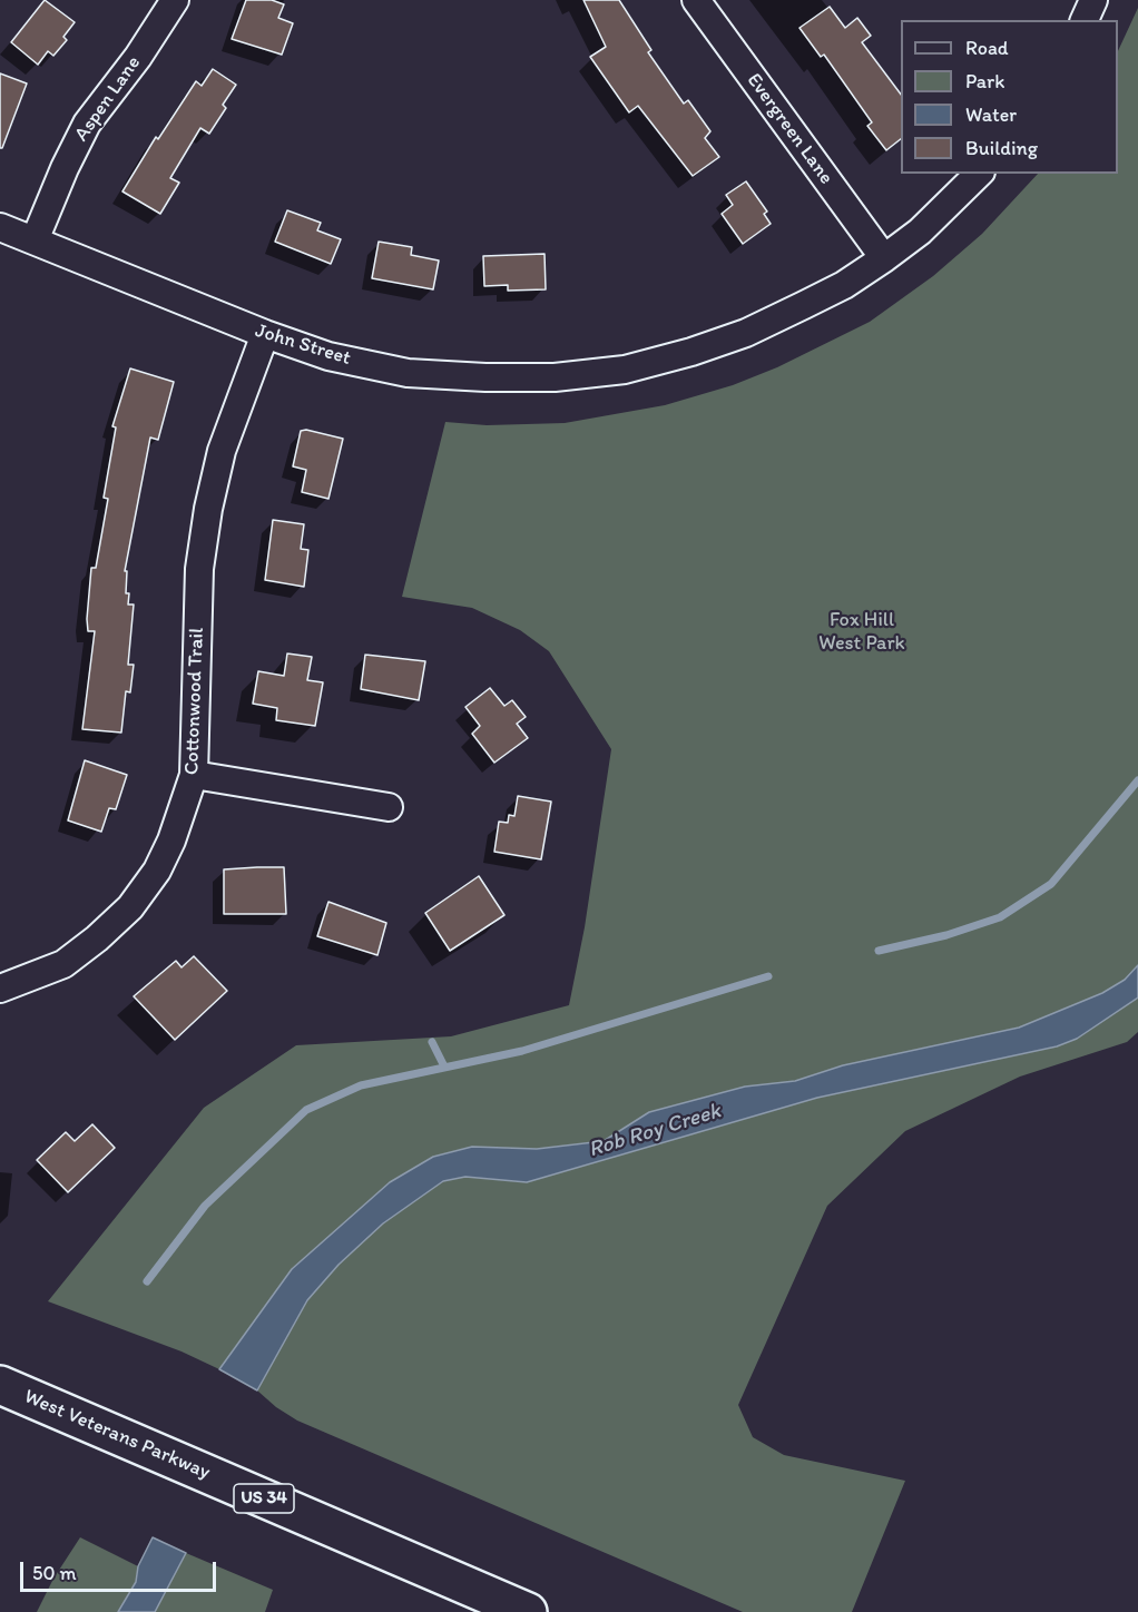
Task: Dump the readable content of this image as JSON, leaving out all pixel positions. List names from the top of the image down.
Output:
{
  "streets": {
    "main road": ["West Veterans Parkway", "US 34"],
    "street": [
      "Aspen Lane",
      "Evergreen Lane",
      "John Street",
      "Cottonwood Trail"
    ]
  },
  "crossings": [
    ["Aspen Lane", "John Street"],
    ["Evergreen Lane", "John Street"],
    ["John Street", "Cottonwood Trail"]
  ],
  "water": ["Rob Roy Creek"],
  "parks": ["Fox Hill West Park"],
  "legend": [
    "Road",
    "Park",
    "Water",
    "Building"
  ],
  "scale_bar": "50 m"
}
